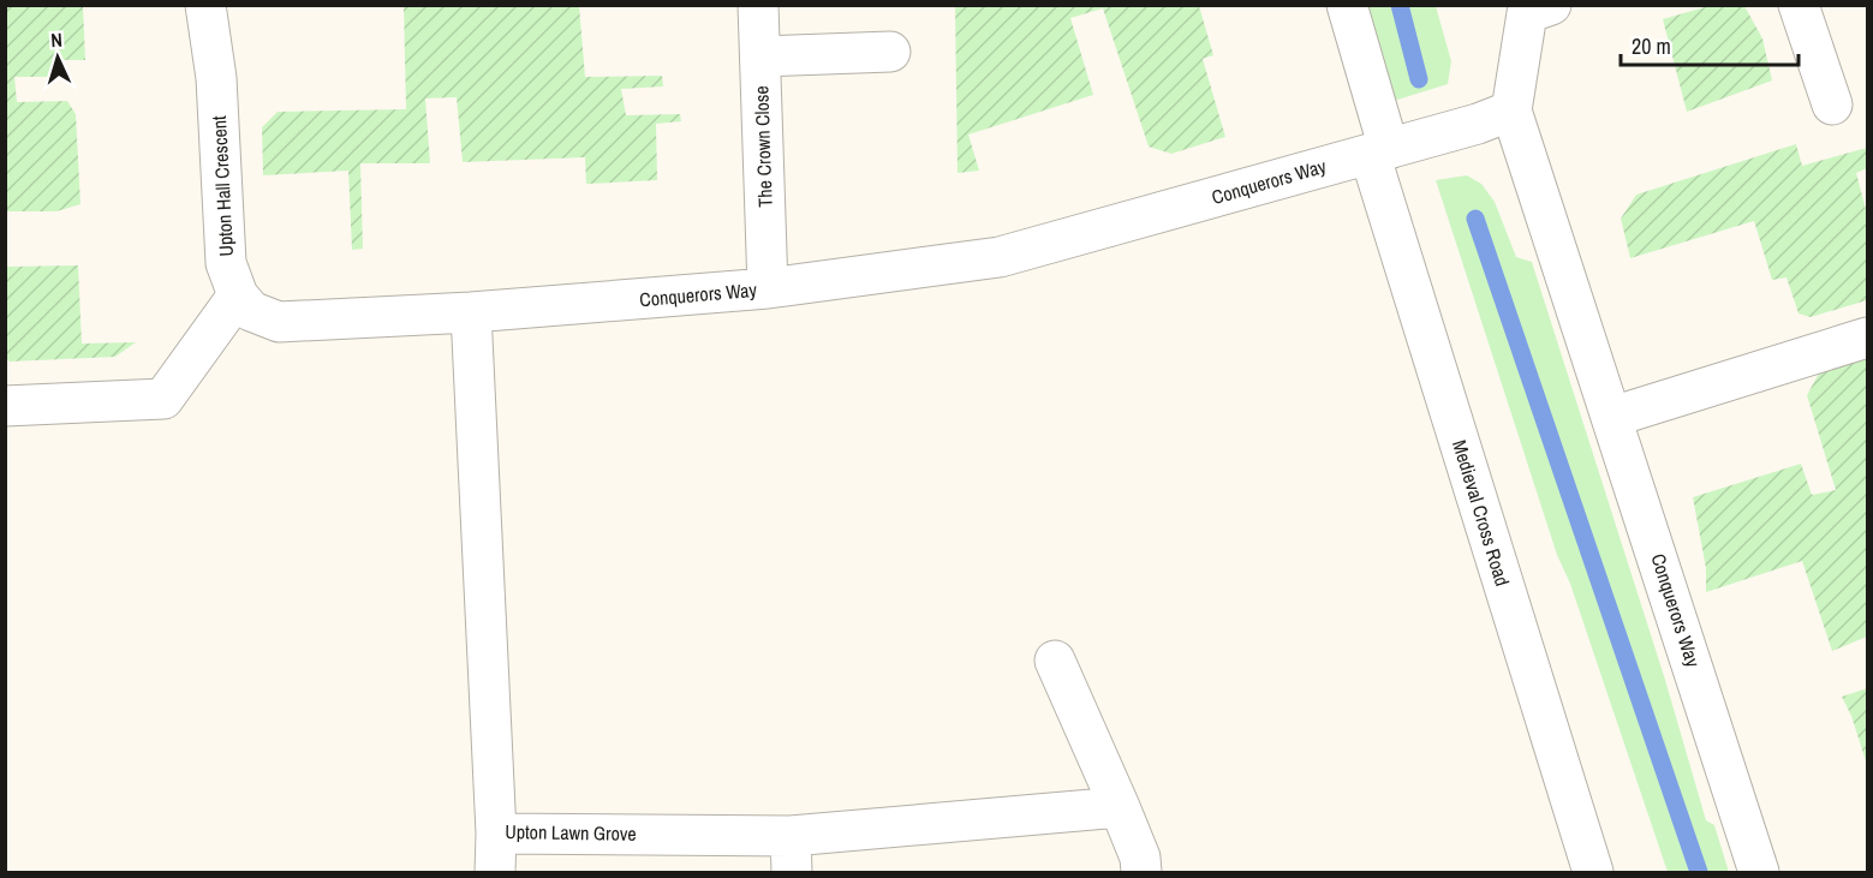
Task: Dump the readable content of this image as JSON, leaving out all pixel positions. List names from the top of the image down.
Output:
{
  "streets": {
    "street": [
      "The Crown Close",
      "Conquerors Way",
      "Upton Hall Crescent",
      "Medieval Cross Road",
      "Upton Lawn Grove"
    ]
  },
  "crossings": [
    ["The Crown Close", "Conquerors Way"],
    ["Conquerors Way", "Upton Hall Crescent"],
    ["Conquerors Way", "Medieval Cross Road"],
    ["Conquerors Way", "Upton Lawn Grove"]
  ],
  "scale_bar": "20 m",
  "north": "top"
}
